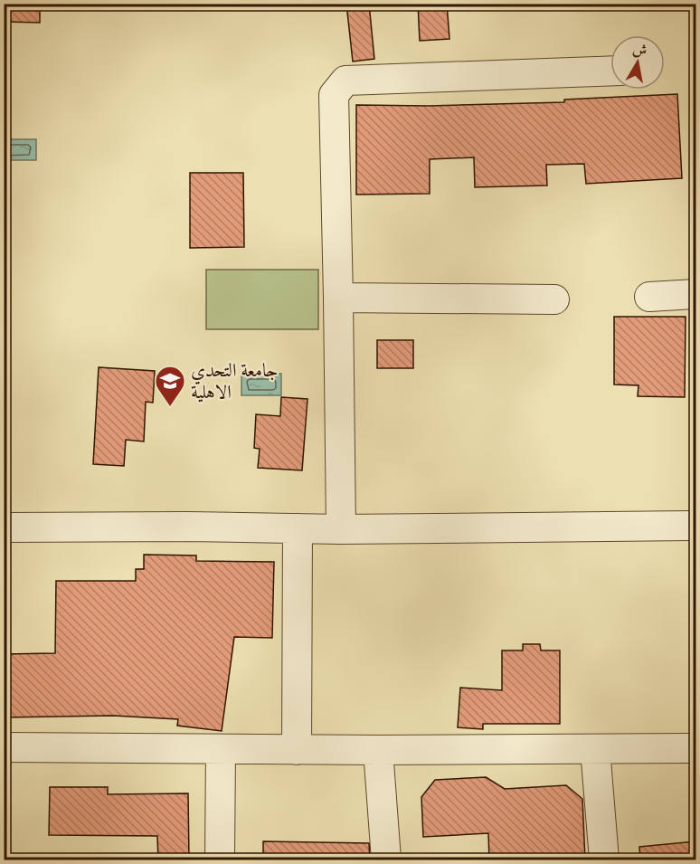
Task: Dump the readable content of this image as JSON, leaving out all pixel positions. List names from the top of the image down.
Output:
{
  "places": {
    "school or university": ["جامعة التحدي الاهلية"]
  },
  "north": "top"
}
